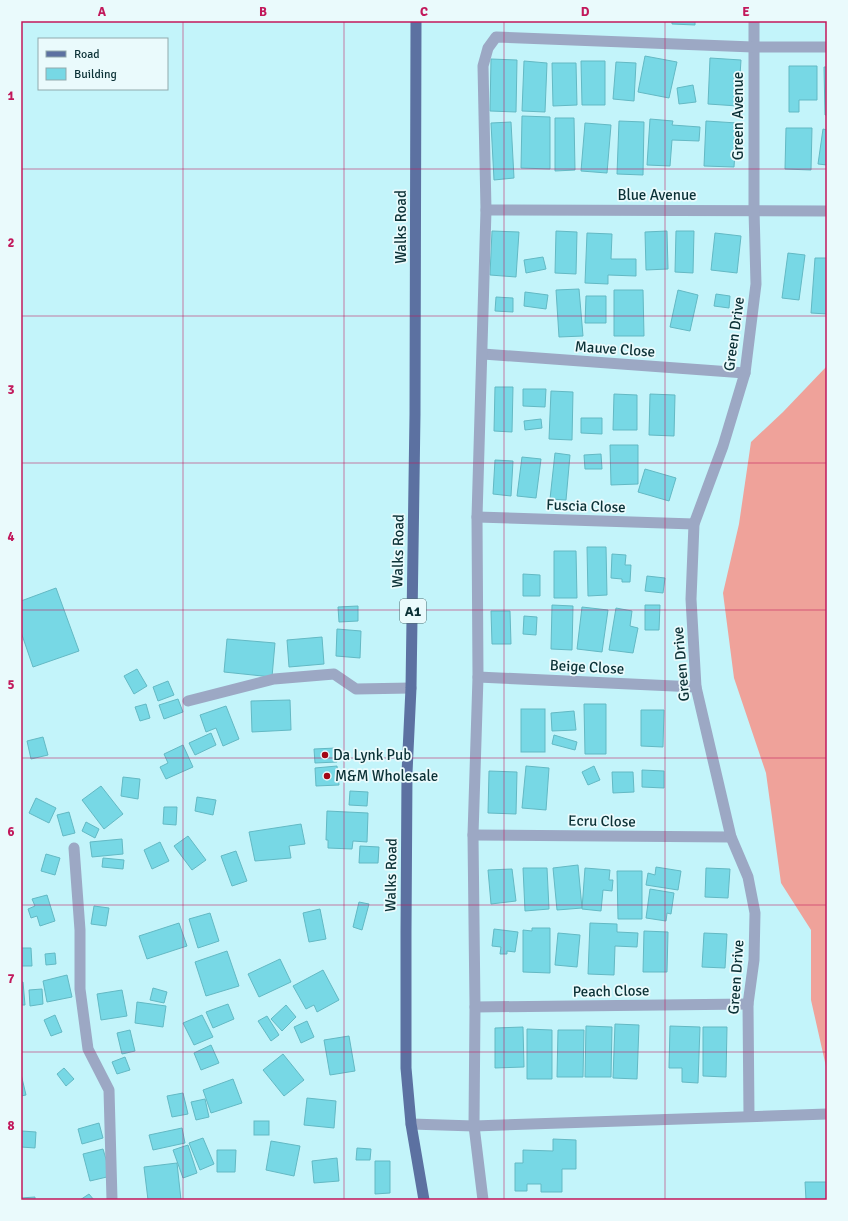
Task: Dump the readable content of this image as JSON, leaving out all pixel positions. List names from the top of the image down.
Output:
{
  "streets": {
    "main road": ["Walks Road", "A1"],
    "street": [
      "Green Avenue",
      "Blue Avenue",
      "Green Drive",
      "Mauve Close",
      "Fuscia Close",
      "Beige Close",
      "Ecru Close",
      "Peach Close"
    ]
  },
  "crossings": [
    ["Green Avenue", "Blue Avenue"],
    ["Green Avenue", "Green Drive"],
    ["Blue Avenue", "Green Drive"],
    ["Green Drive", "Mauve Close"],
    ["Green Drive", "Fuscia Close"],
    ["Green Drive", "Beige Close"],
    ["Green Drive", "Ecru Close"],
    ["Green Drive", "Peach Close"]
  ],
  "places": ["Da Lynk Pub", "M&M Wholesale"],
  "legend": ["Road", "Building"],
  "grid": {
    "columns": [
      "A",
      "B",
      "C",
      "D",
      "E"
    ],
    "rows": [
      "1",
      "2",
      "3",
      "4",
      "5",
      "6",
      "7",
      "8"
    ]
  }
}
